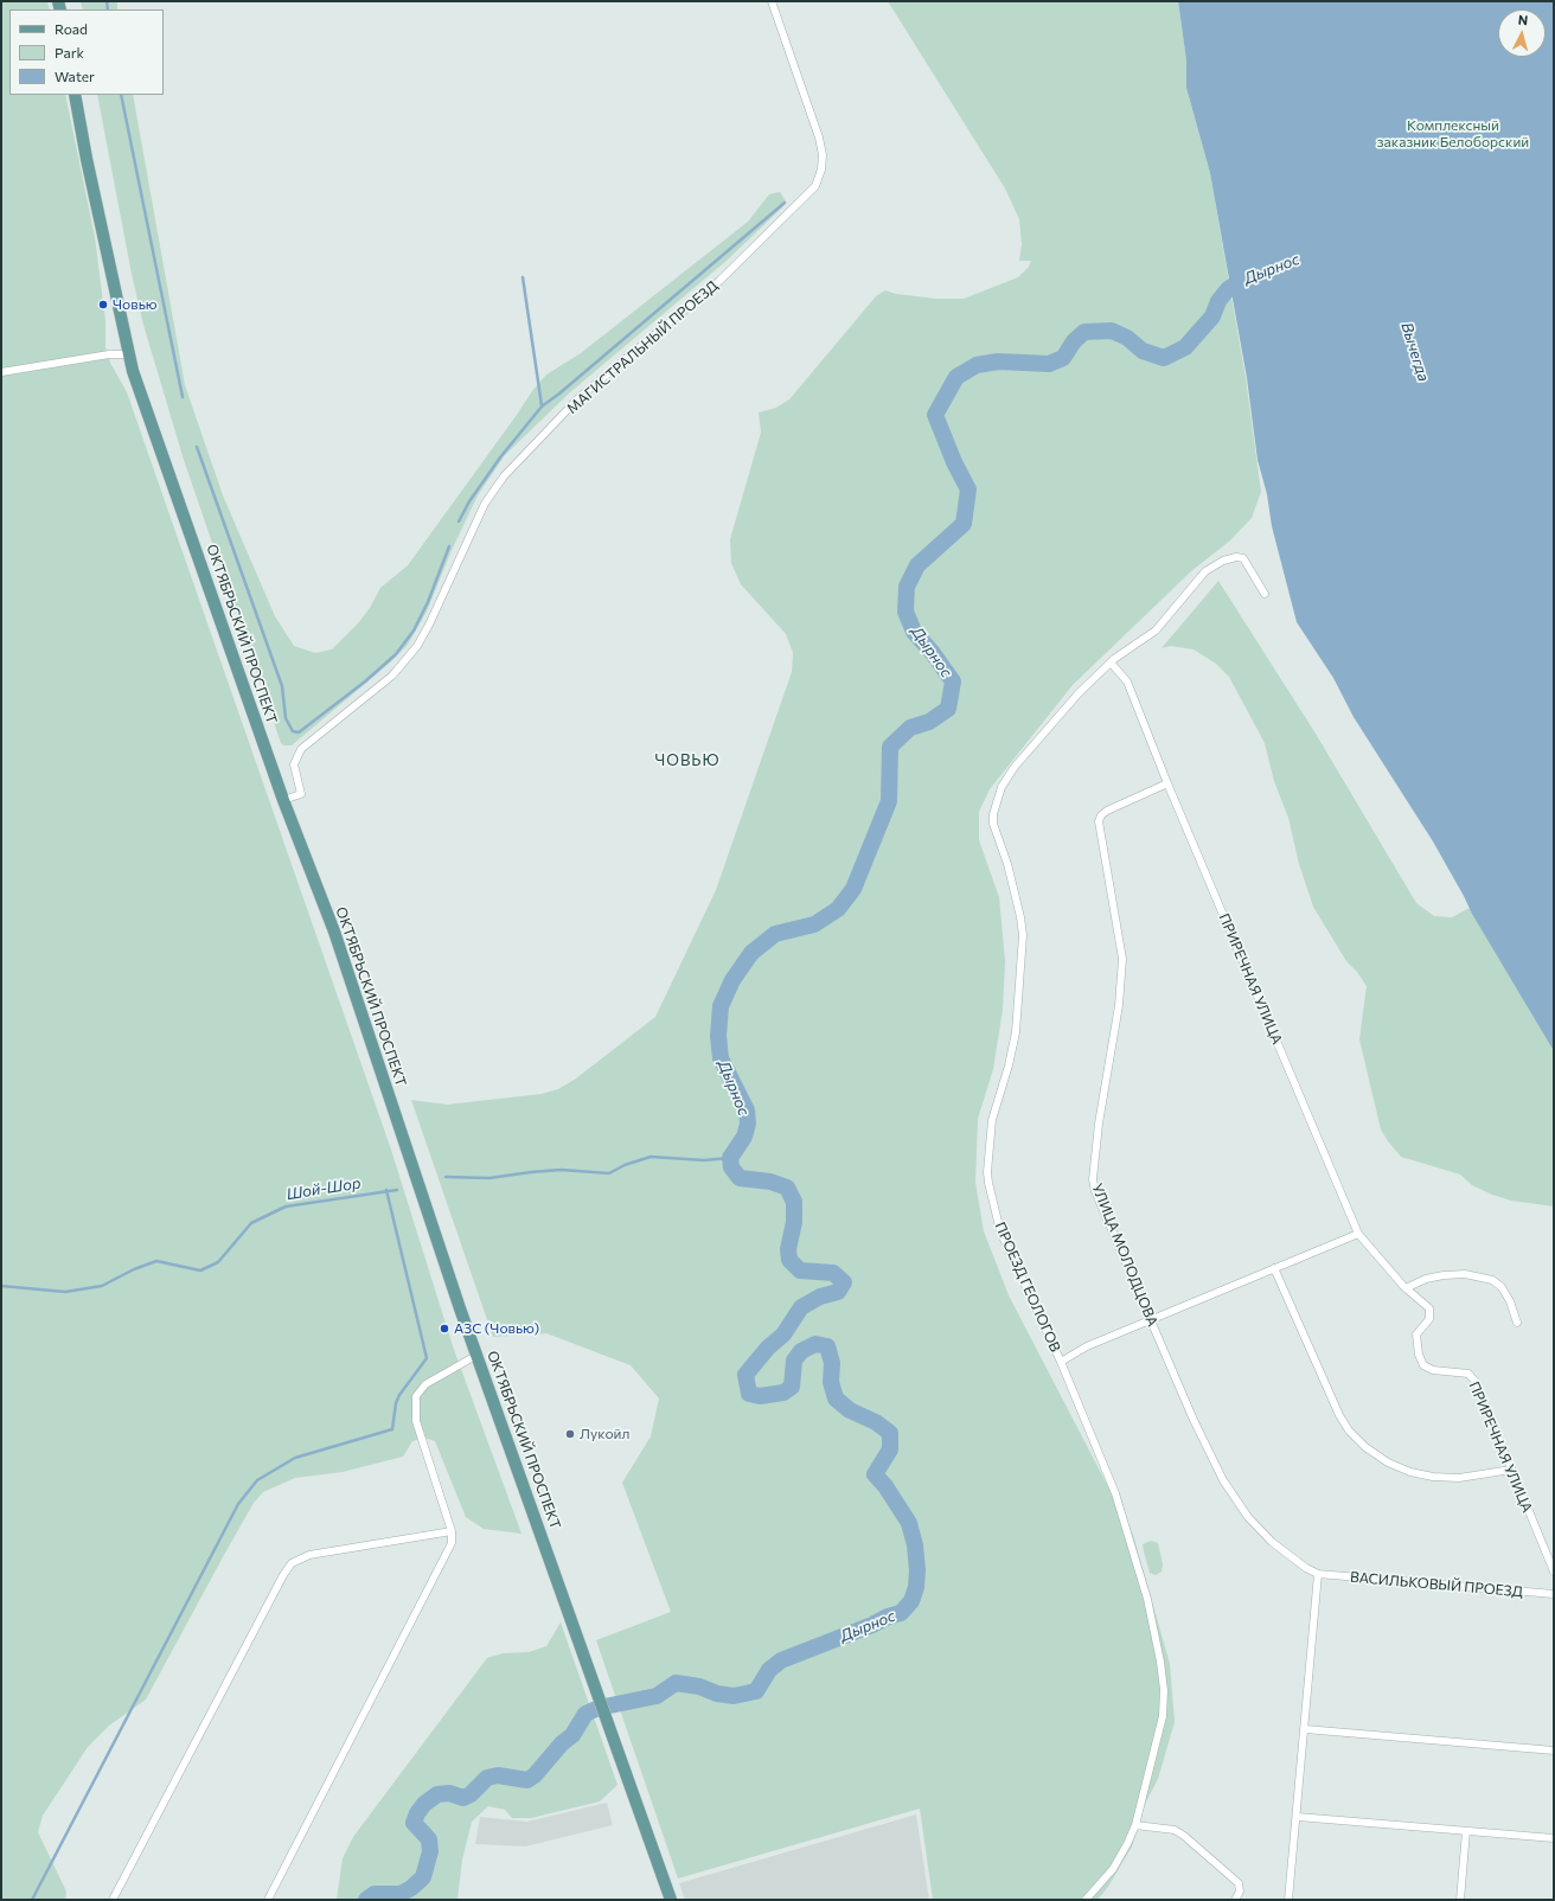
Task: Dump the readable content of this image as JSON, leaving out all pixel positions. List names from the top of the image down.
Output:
{
  "streets": {
    "main road": ["ОКТЯБРЬСКИЙ ПРОСПЕКТ"],
    "street": [
      "МАГИСТРАЛЬНЫЙ ПРОЕЗД",
      "ПРИРЕЧНАЯ УЛИЦА",
      "УЛИЦА МОЛОДЦОВА",
      "ПРОЕЗД ГЕОЛОГОВ",
      "ВАСИЛЬКОВЫЙ ПРОЕЗД"
    ]
  },
  "crossings": [
    ["МАГИСТРАЛЬНЫЙ ПРОЕЗД", "ОКТЯБРЬСКИЙ ПРОСПЕКТ"],
    ["ПРИРЕЧНАЯ УЛИЦА", "УЛИЦА МОЛОДЦОВА"],
    ["ПРИРЕЧНАЯ УЛИЦА", "ПРОЕЗД ГЕОЛОГОВ"],
    ["УЛИЦА МОЛОДЦОВА", "ВАСИЛЬКОВЫЙ ПРОЕЗД"]
  ],
  "districts": ["ЧОВЬЮ"],
  "water": ["Дырнос", "Вычегда", "Шой-Шор"],
  "parks": ["Комплексный заказник Белоборский"],
  "places": ["Човью", "АЗС (Човью)", "Лукойл"],
  "legend": ["Road", "Park", "Water"],
  "north": "top"
}
